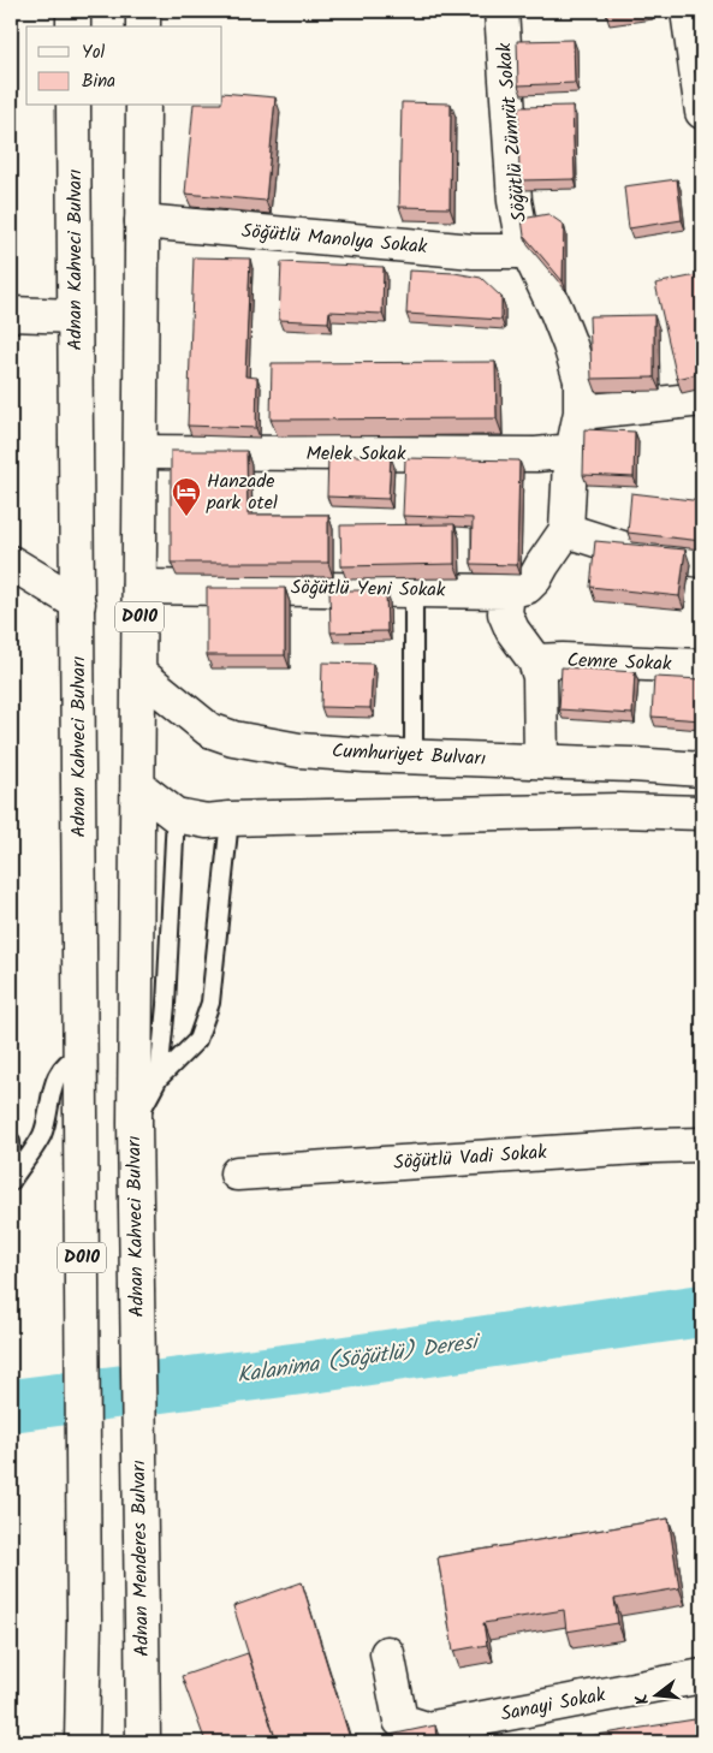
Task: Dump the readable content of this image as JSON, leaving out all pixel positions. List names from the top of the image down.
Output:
{
  "streets": {
    "main road": [
      "Söğütlü Zümrüt Sokak",
      "Söğütlü Manolya Sokak",
      "Adnan Kahveci Bulvarı",
      "Melek Sokak",
      "Söğütlü Yeni Sokak",
      "D010",
      "Cemre Sokak",
      "Cumhuriyet Bulvarı",
      "Söğütlü Vadi Sokak",
      "Adnan Menderes Bulvarı",
      "Sanayi Sokak"
    ]
  },
  "crossings": [
    ["Söğütlü Zümrüt Sokak", "Söğütlü Manolya Sokak"],
    ["Söğütlü Zümrüt Sokak", "Melek Sokak"],
    ["Söğütlü Zümrüt Sokak", "Söğütlü Yeni Sokak"],
    ["Söğütlü Manolya Sokak", "Adnan Kahveci Bulvarı"],
    ["Adnan Kahveci Bulvarı", "Melek Sokak"],
    ["Adnan Kahveci Bulvarı", "Söğütlü Yeni Sokak"],
    ["Adnan Kahveci Bulvarı", "Cumhuriyet Bulvarı"],
    ["Adnan Kahveci Bulvarı", "Adnan Menderes Bulvarı"],
    ["Söğütlü Yeni Sokak", "Cemre Sokak"],
    ["Cemre Sokak", "Cumhuriyet Bulvarı"]
  ],
  "water": ["Kalanima (Söğütlü) Deresi"],
  "places": {
    "hotel": ["Hanzade park otel"]
  },
  "legend": ["Yol", "Bina"],
  "north": "left"
}
